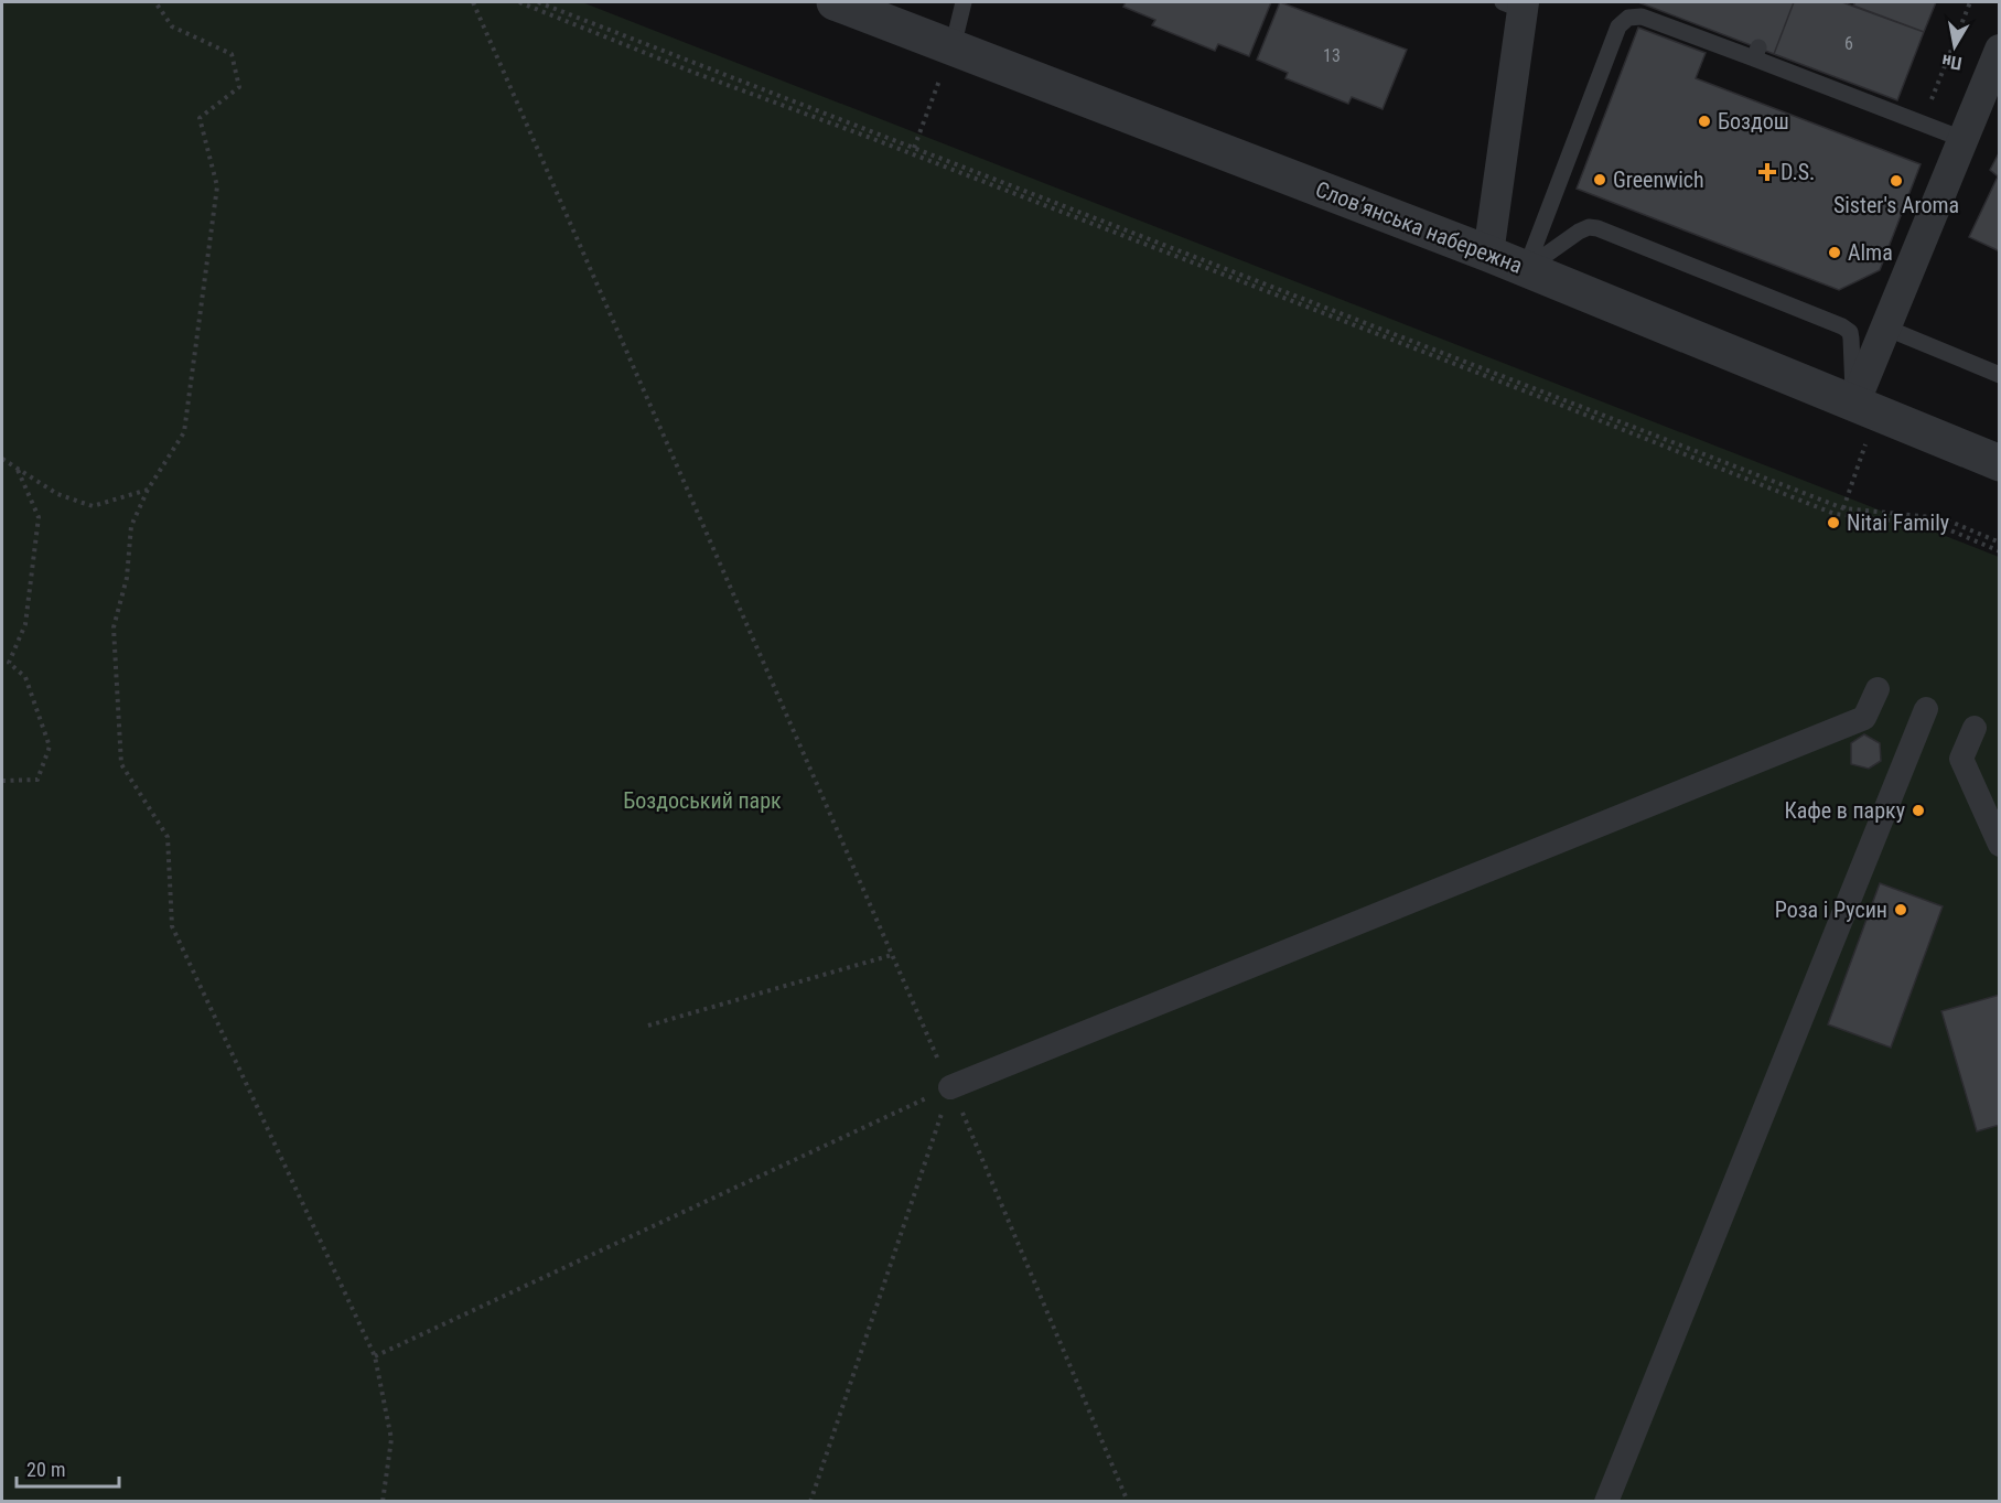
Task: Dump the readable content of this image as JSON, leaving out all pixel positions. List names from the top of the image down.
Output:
{
  "streets": {
    "street": ["Словʼянська набережна"]
  },
  "parks": ["Боздоський парк"],
  "places": {
    "other": [
      "Боздош",
      "Greenwich",
      "Sister's Aroma",
      "Alma",
      "Nitai Family",
      "Кафе в парку",
      "Роза і Русин"
    ],
    "health": ["D.S."]
  },
  "house_numbers": ["6", "13"],
  "scale_bar": "20 m",
  "north": "bottom"
}
